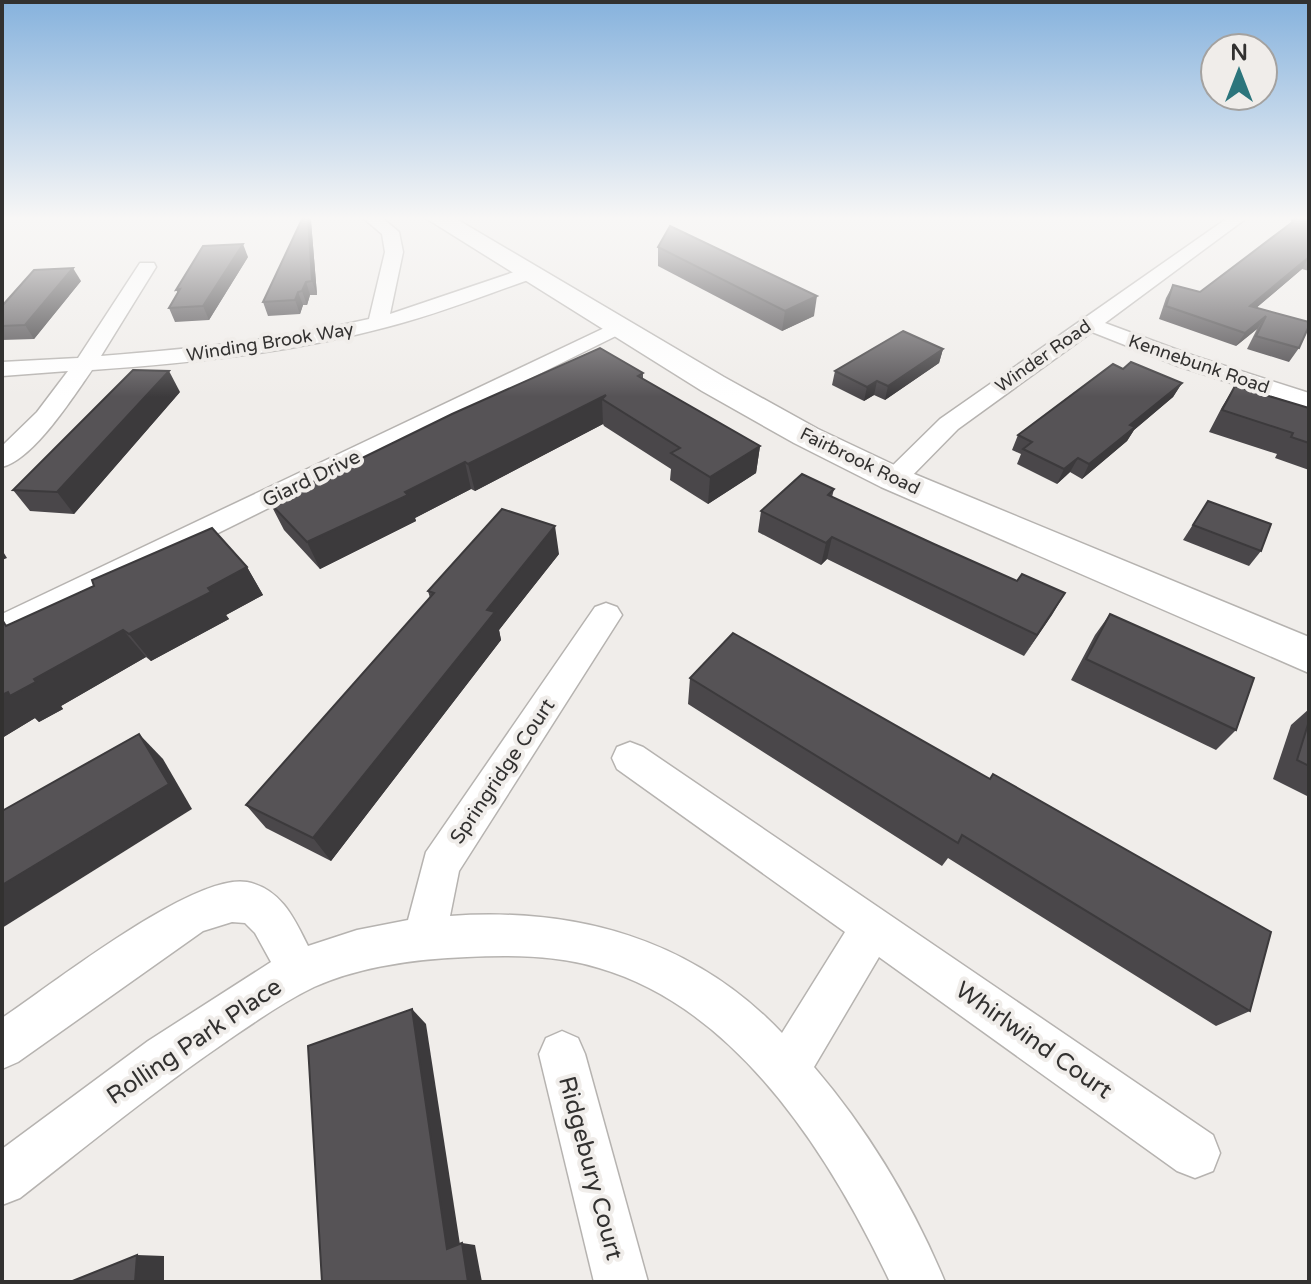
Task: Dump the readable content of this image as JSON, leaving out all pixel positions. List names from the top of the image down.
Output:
{
  "streets": {
    "street": [
      "Winding Brook Way",
      "Winder Road",
      "Kennebunk Road",
      "Fairbrook Road",
      "Giard Drive",
      "Springridge Court",
      "Whirlwind Court",
      "Rolling Park Place",
      "Ridgebury Court"
    ]
  },
  "crossings": [
    ["Winder Road", "Kennebunk Road"],
    ["Winder Road", "Fairbrook Road"],
    ["Fairbrook Road", "Giard Drive"],
    ["Springridge Court", "Rolling Park Place"]
  ],
  "north": "top"
}
